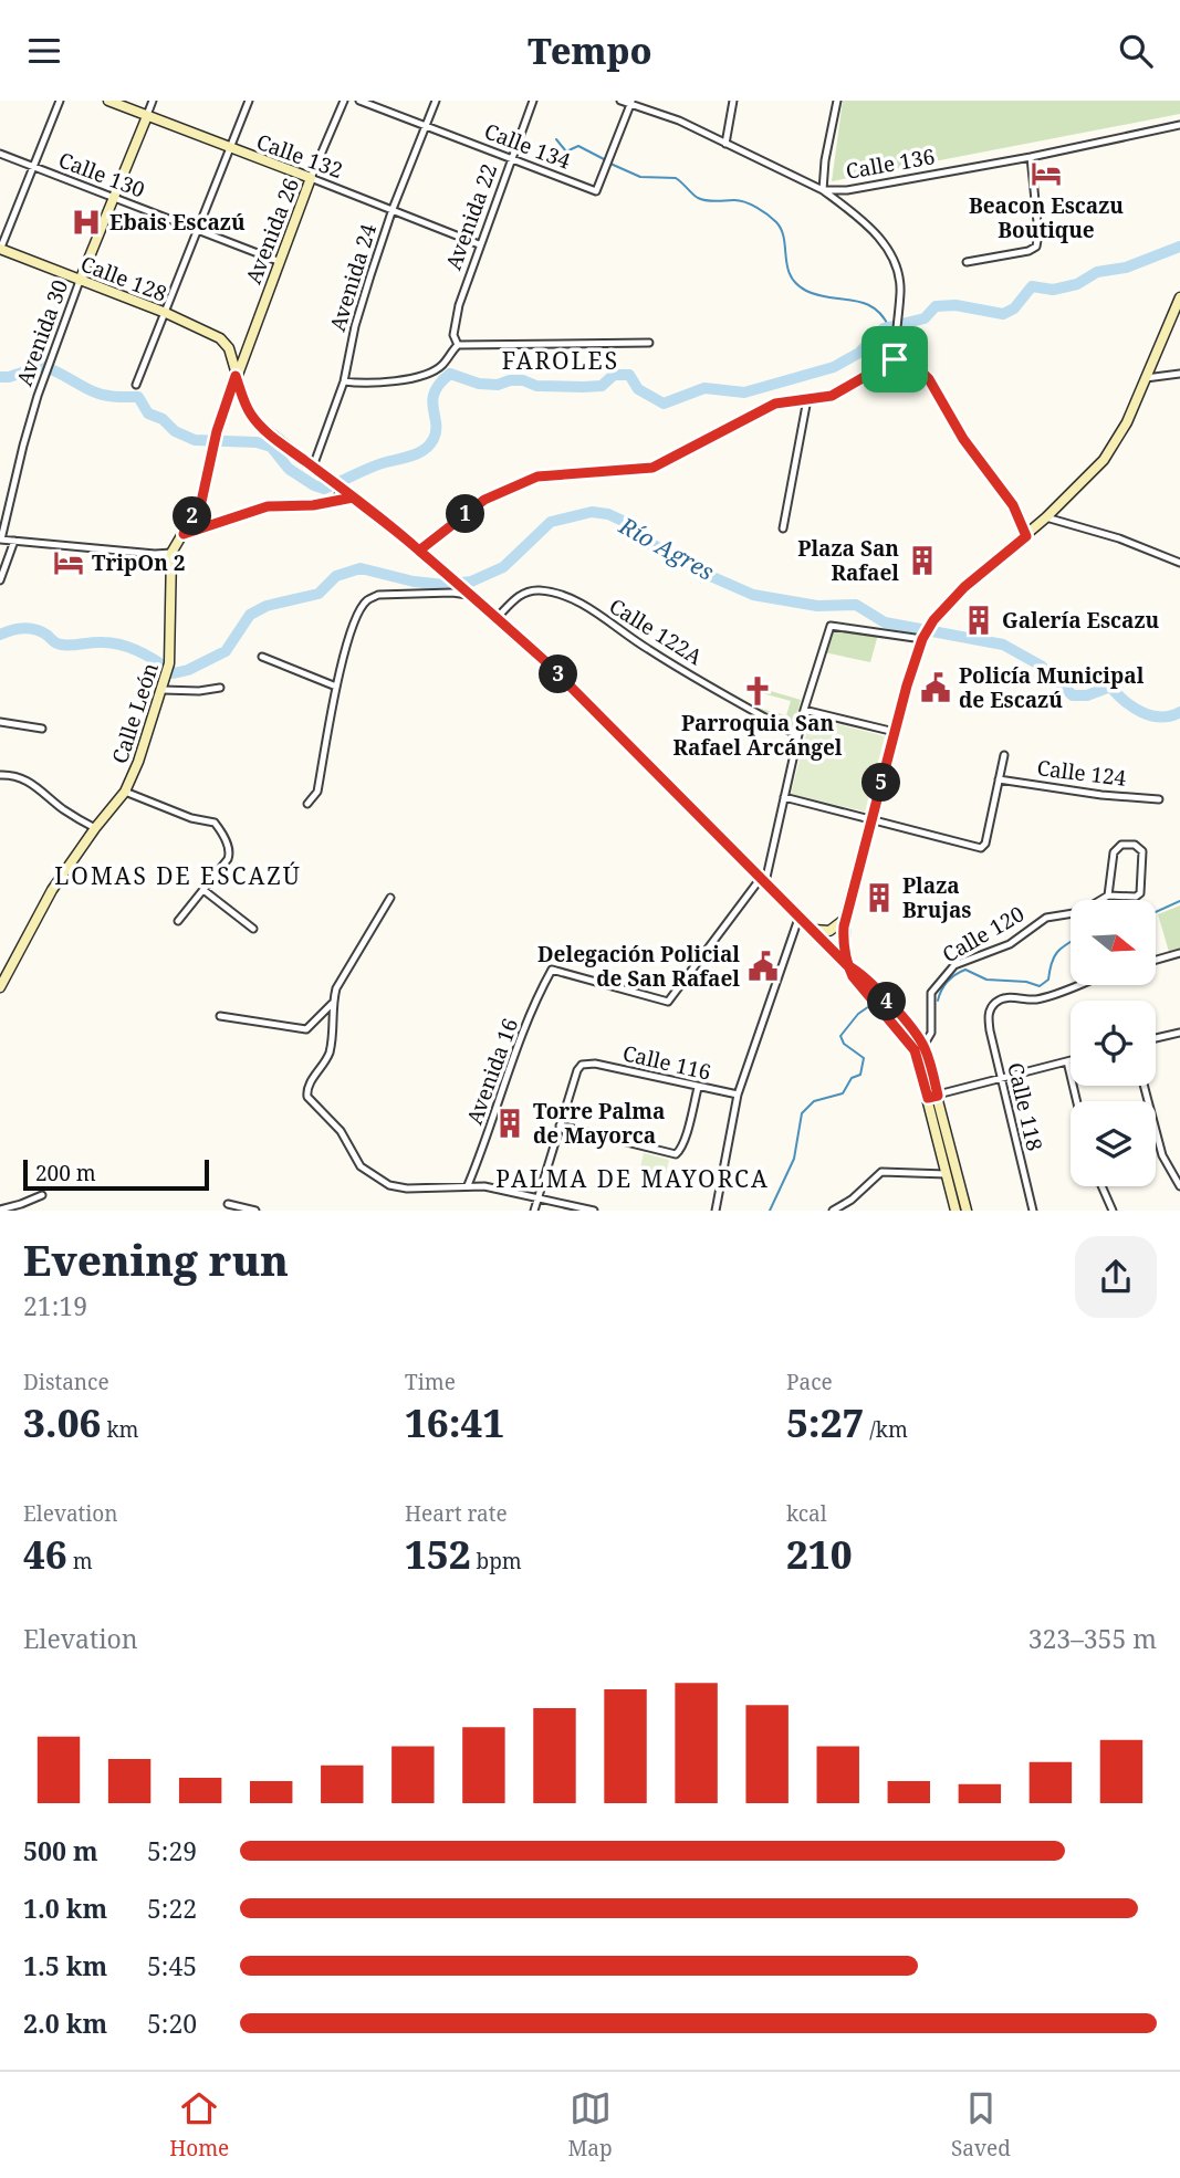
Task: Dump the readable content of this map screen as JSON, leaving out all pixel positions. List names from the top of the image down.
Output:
{
  "streets": {
    "main road": [
      "Calle 132",
      "Avenida 26",
      "Calle 128",
      "Avenida 30",
      "Calle León"
    ],
    "street": [
      "Calle 134",
      "Calle 136",
      "Calle 130",
      "Avenida 22",
      "Avenida 24",
      "Calle 122A",
      "Calle 124",
      "Calle 120",
      "Calle 116",
      "Avenida 16",
      "Calle 118"
    ]
  },
  "crossings": [
    ["Calle 134", "Calle 136"],
    ["Calle 134", "Avenida 22"],
    ["Calle 134", "Avenida 24"],
    ["Calle 132", "Avenida 22"],
    ["Calle 132", "Avenida 26"],
    ["Calle 132", "Avenida 24"],
    ["Calle 132", "Avenida 30"],
    ["Calle 130", "Avenida 26"],
    ["Calle 130", "Avenida 30"],
    ["Calle 128", "Avenida 30"]
  ],
  "districts": ["FAROLES", "LOMAS DE ESCAZÚ", "PALMA DE MAYORCA"],
  "water": ["Río Agres"],
  "places": {
    "hotel": ["Beacon Escazu Boutique", "TripOn 2"],
    "hospital": ["Ebais Escazú"],
    "building": [
      "Plaza San Rafael",
      "Galería Escazu",
      "Plaza Brujas",
      "Torre Palma de Mayorca"
    ],
    "public building": ["Policía Municipal de Escazú", "Delegación Policial de San Rafael"],
    "church": ["Parroquia San Rafael Arcángel"]
  },
  "scale_bar": "200 m",
  "north": "right",
  "page": {
    "header": "Tempo",
    "pins": [
      "1",
      "2",
      "3",
      "5",
      "4"
    ],
    "scale": "200 m",
    "heading": ["Evening run", "21:19"],
    "stats": [
      ["Distance", "3.06 km"],
      ["Time", "16:41"],
      ["Pace", "5:27 /km"],
      ["Elevation", "46 m"],
      ["Heart rate", "152 bpm"],
      ["kcal", "210"]
    ],
    "chart": ["Elevation", "323–355 m"],
    "list": [
      {
        "name": "500 m",
        "note": "5:29"
      },
      {
        "name": "1.0 km",
        "note": "5:22"
      },
      {
        "name": "1.5 km",
        "note": "5:45"
      },
      {
        "name": "2.0 km",
        "note": "5:20"
      }
    ],
    "tabs": ["Home", "Map", "Saved"]
  }
}
